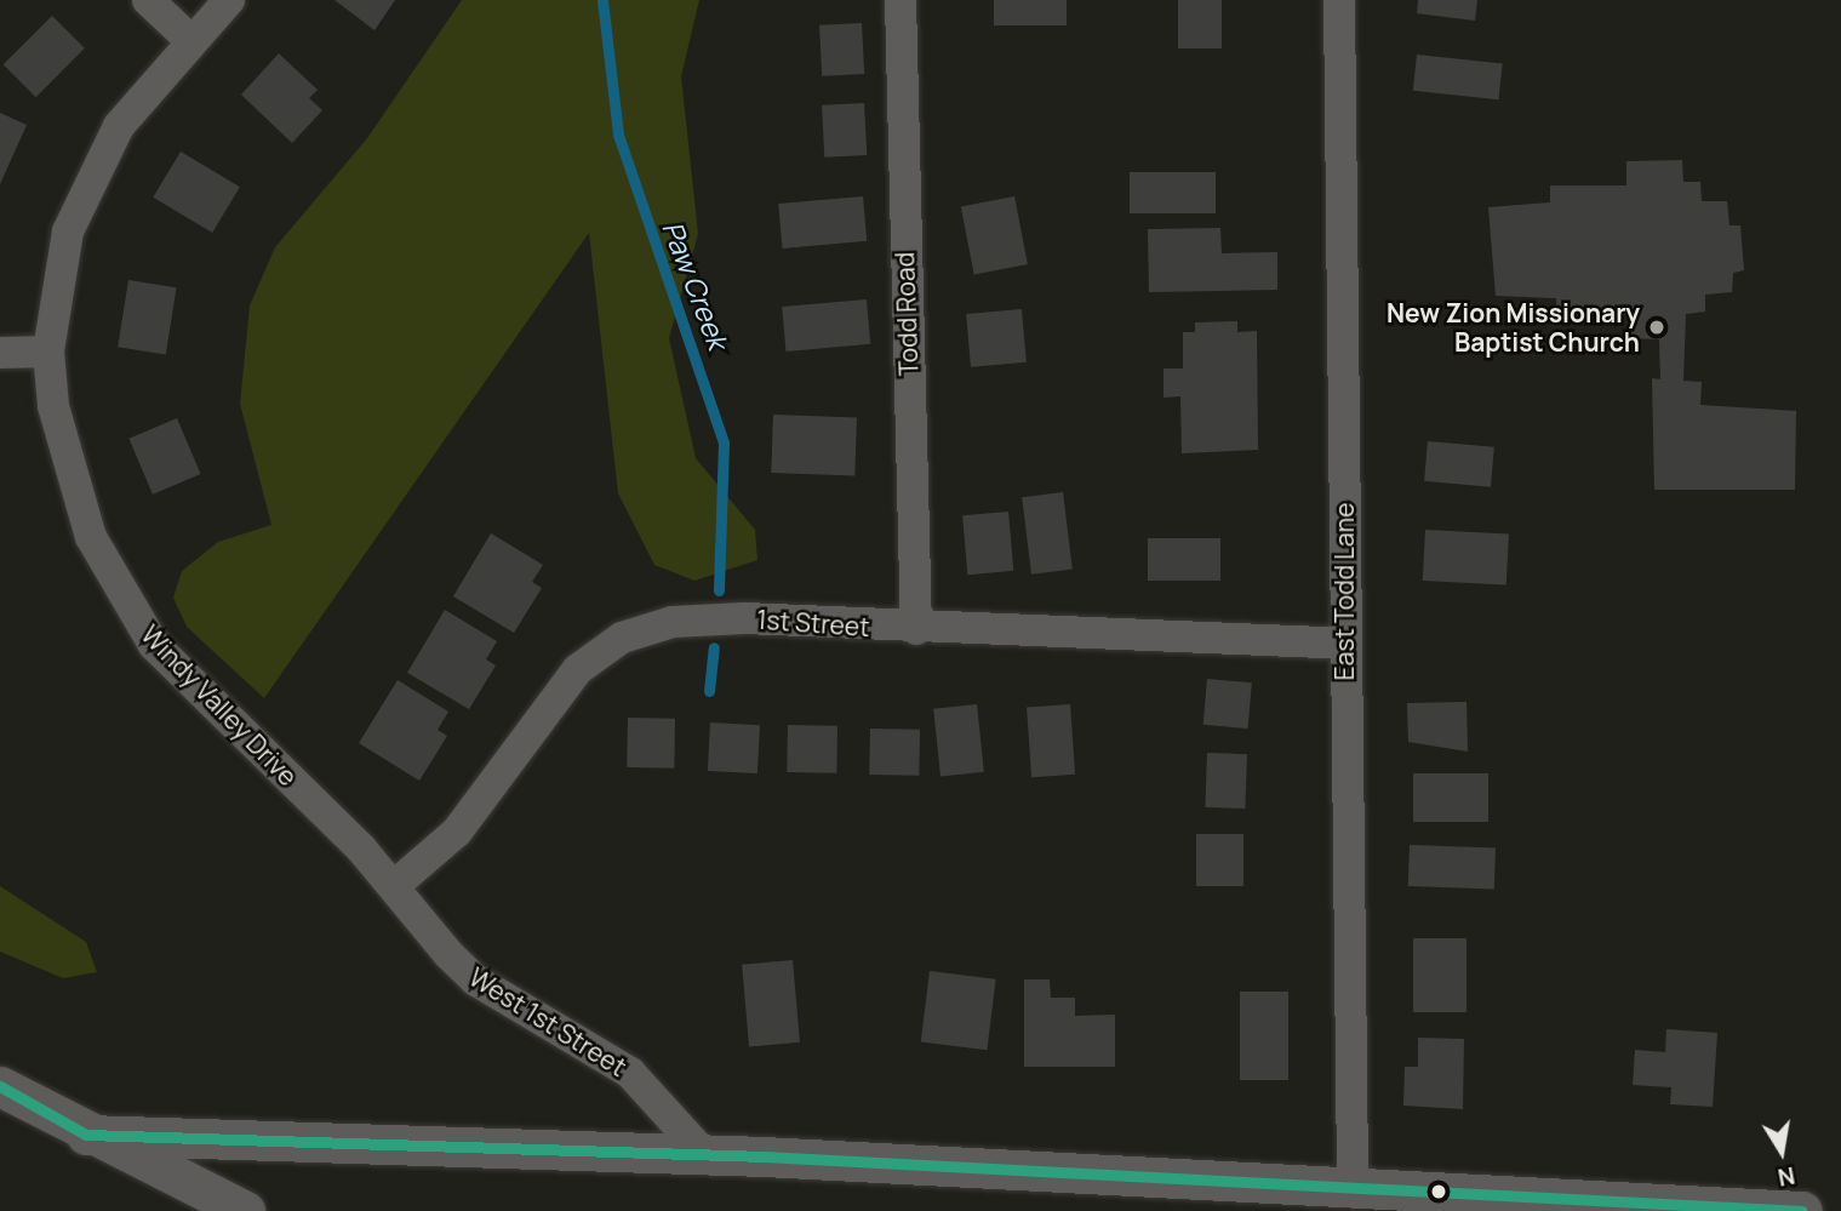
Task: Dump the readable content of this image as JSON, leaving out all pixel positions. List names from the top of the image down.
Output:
{
  "streets": {
    "street": [
      "Todd Road",
      "East Todd Lane",
      "1st Street",
      "Windy Valley Drive",
      "West 1st Street"
    ]
  },
  "crossings": [
    ["Todd Road", "1st Street"],
    ["East Todd Lane", "1st Street"],
    ["1st Street", "Windy Valley Drive"],
    ["1st Street", "West 1st Street"],
    ["Windy Valley Drive", "West 1st Street"]
  ],
  "water": ["Paw Creek"],
  "places": ["New Zion Missionary Baptist Church"],
  "north": "bottom"
}
